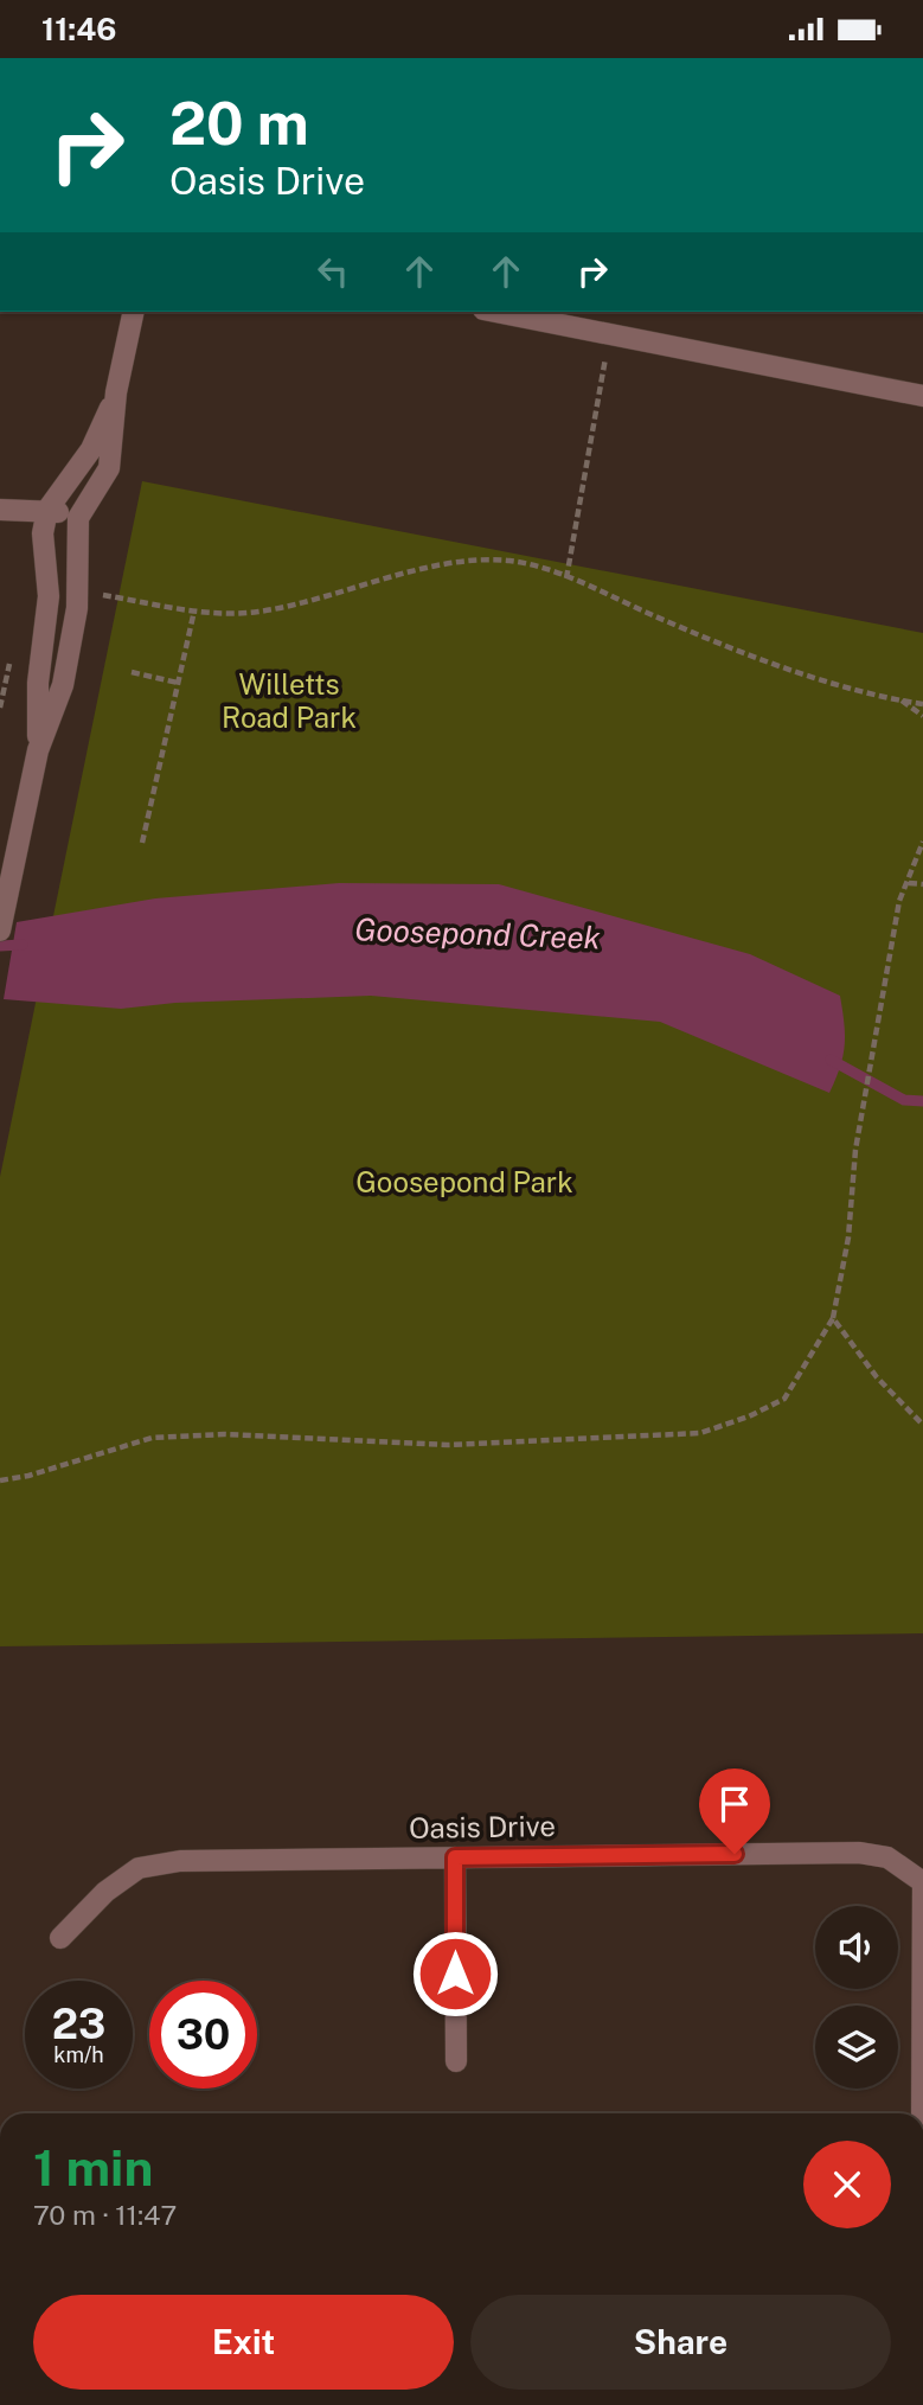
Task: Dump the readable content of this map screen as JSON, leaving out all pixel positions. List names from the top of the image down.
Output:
{
  "streets": {
    "street": ["Oasis Drive"]
  },
  "water": ["Goosepond Creek"],
  "parks": ["Willetts Road Park", "Goosepond Park"],
  "page": {
    "status": "11:46",
    "turn": ["20 m", "Oasis Drive"],
    "speed": "23 km/h",
    "limit": "30",
    "heading": ["1 min", "70 m · 11:47"],
    "buttons": ["Exit", "Share"]
  }
}
